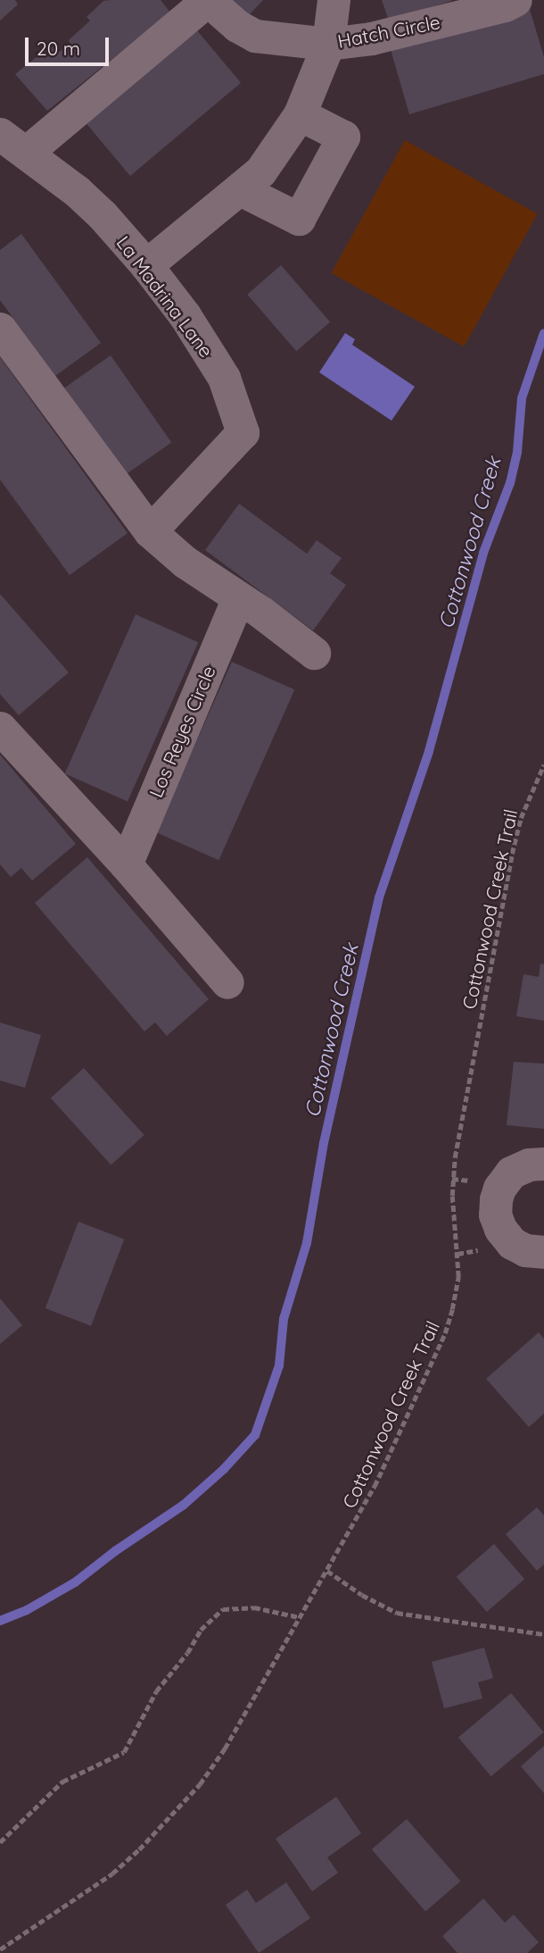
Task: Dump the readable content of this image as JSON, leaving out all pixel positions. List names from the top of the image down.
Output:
{
  "streets": {
    "street": ["Hatch Circle", "La Madrina Lane", "Los Reyes Circle"],
    "path": ["Cottonwood Creek Trail"]
  },
  "crossings": [
    ["Hatch Circle", "La Madrina Lane"]
  ],
  "water": ["Cottonwood Creek"],
  "scale_bar": "20 m"
}
